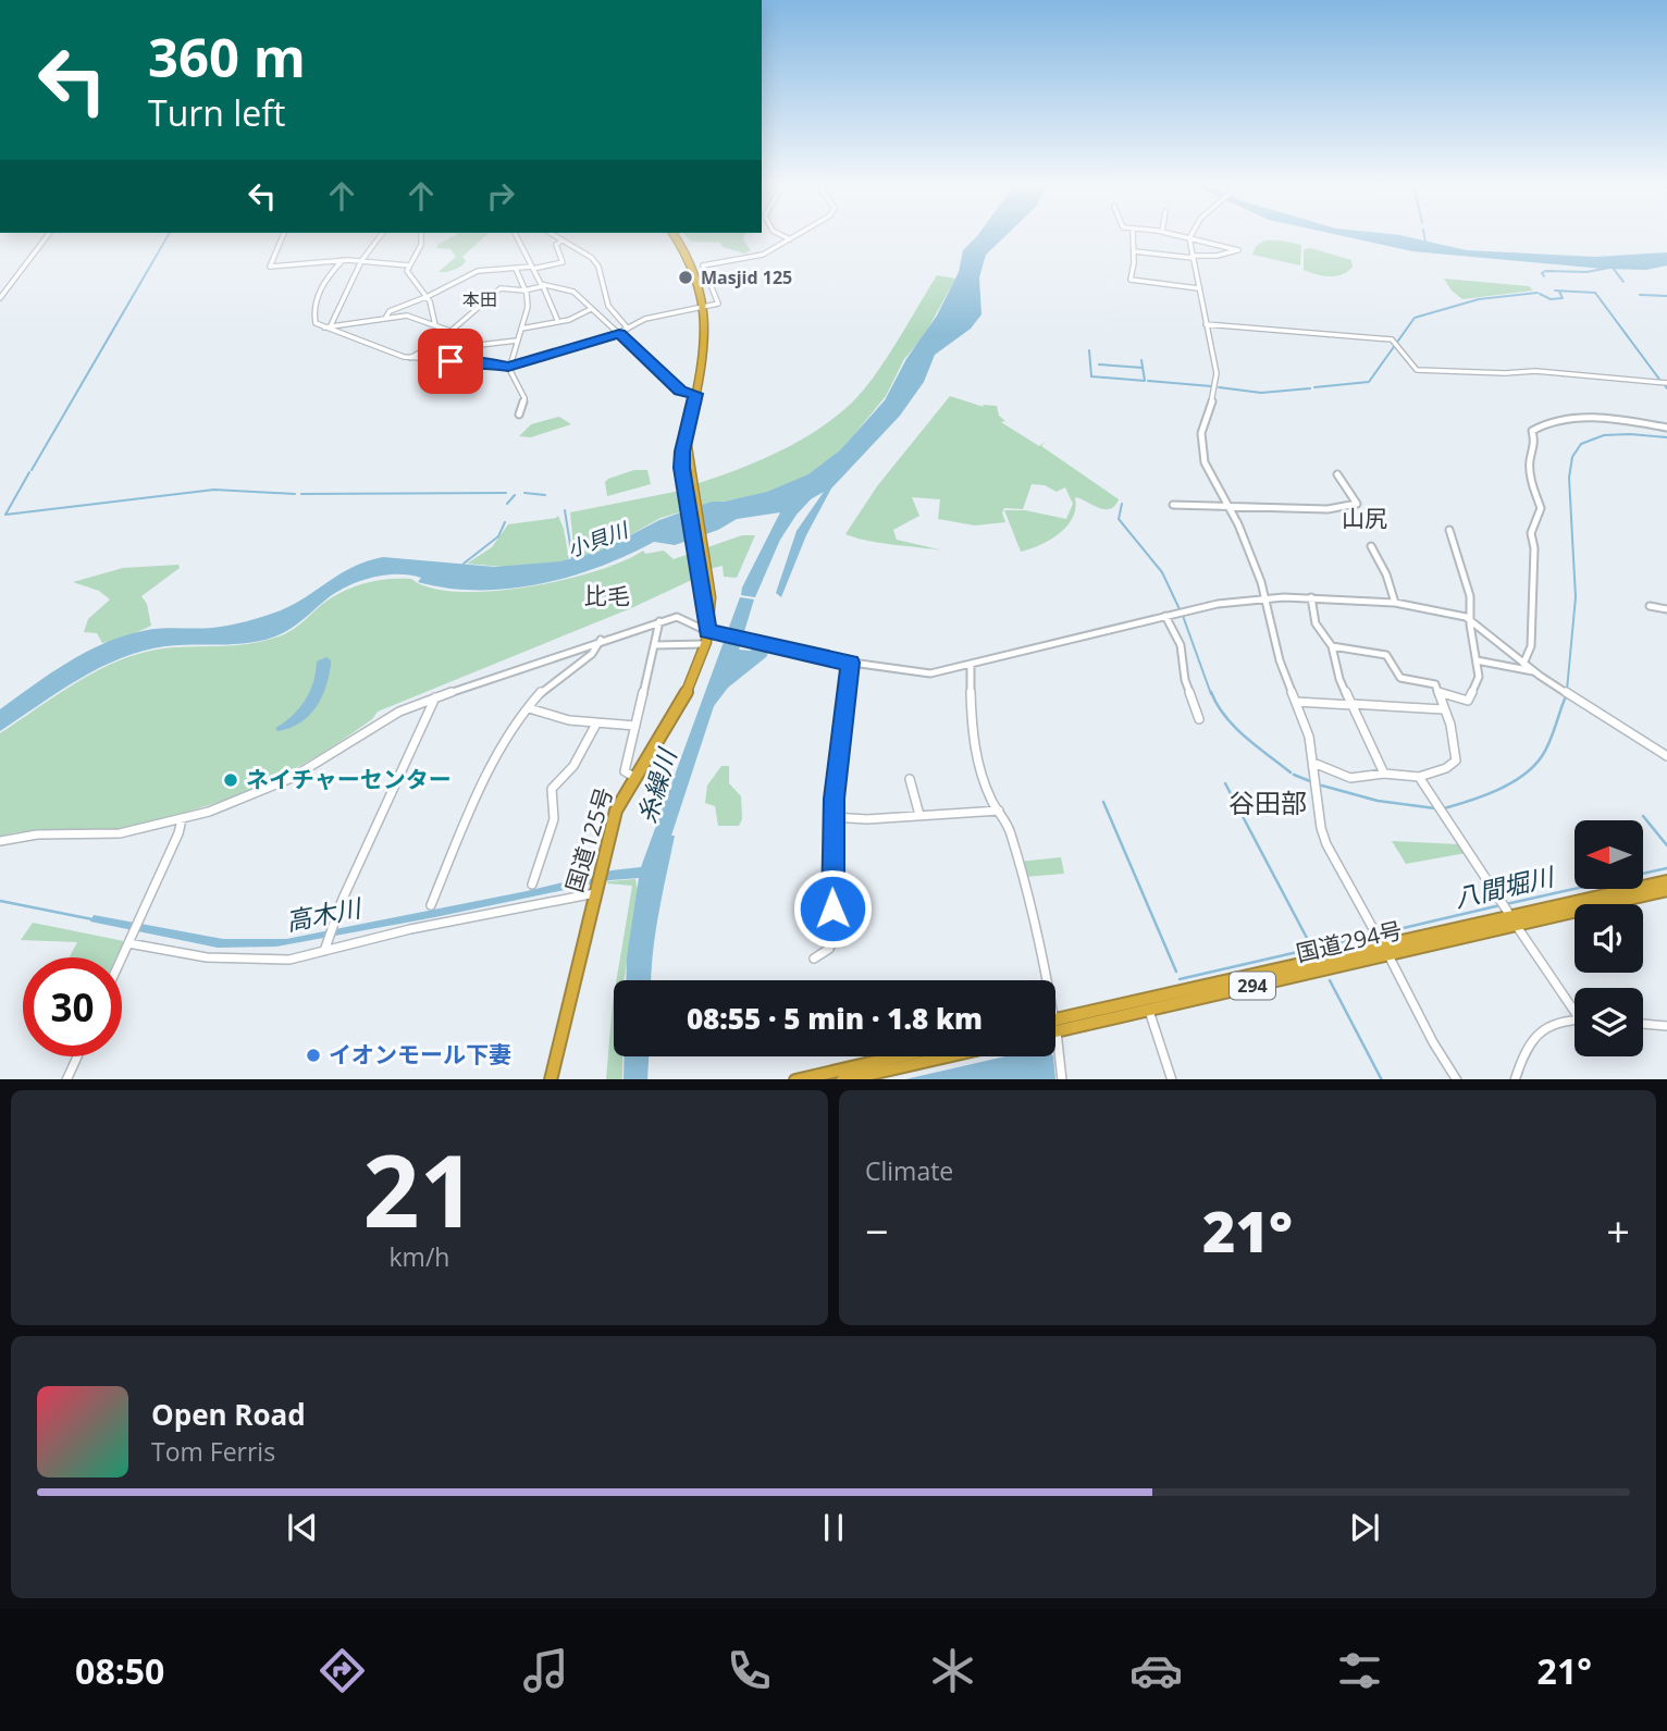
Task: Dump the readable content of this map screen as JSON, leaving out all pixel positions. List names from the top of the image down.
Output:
{
  "streets": {
    "highway": ["国道125号", "国道294号", "294"]
  },
  "districts": [
    "本田",
    "山尻",
    "比毛",
    "谷田部"
  ],
  "water": [
    "小貝川",
    "糸繰川",
    "八間堀川",
    "高木川"
  ],
  "places": ["Masjid 125", "ネイチャーセンター", "イオンモール下妻"],
  "north": "left",
  "page": {
    "turn": ["360 m", "Turn left"],
    "limit": "30",
    "trip": "08:55 · 5 min · 1.8 km",
    "tile": [
      ["21", "km/h"],
      "Climate"
    ],
    "heat": ["−", "21°", "+"],
    "song": ["Open Road", "Tom Ferris"],
    "tabs": ["08:50", "21°"]
  }
}
